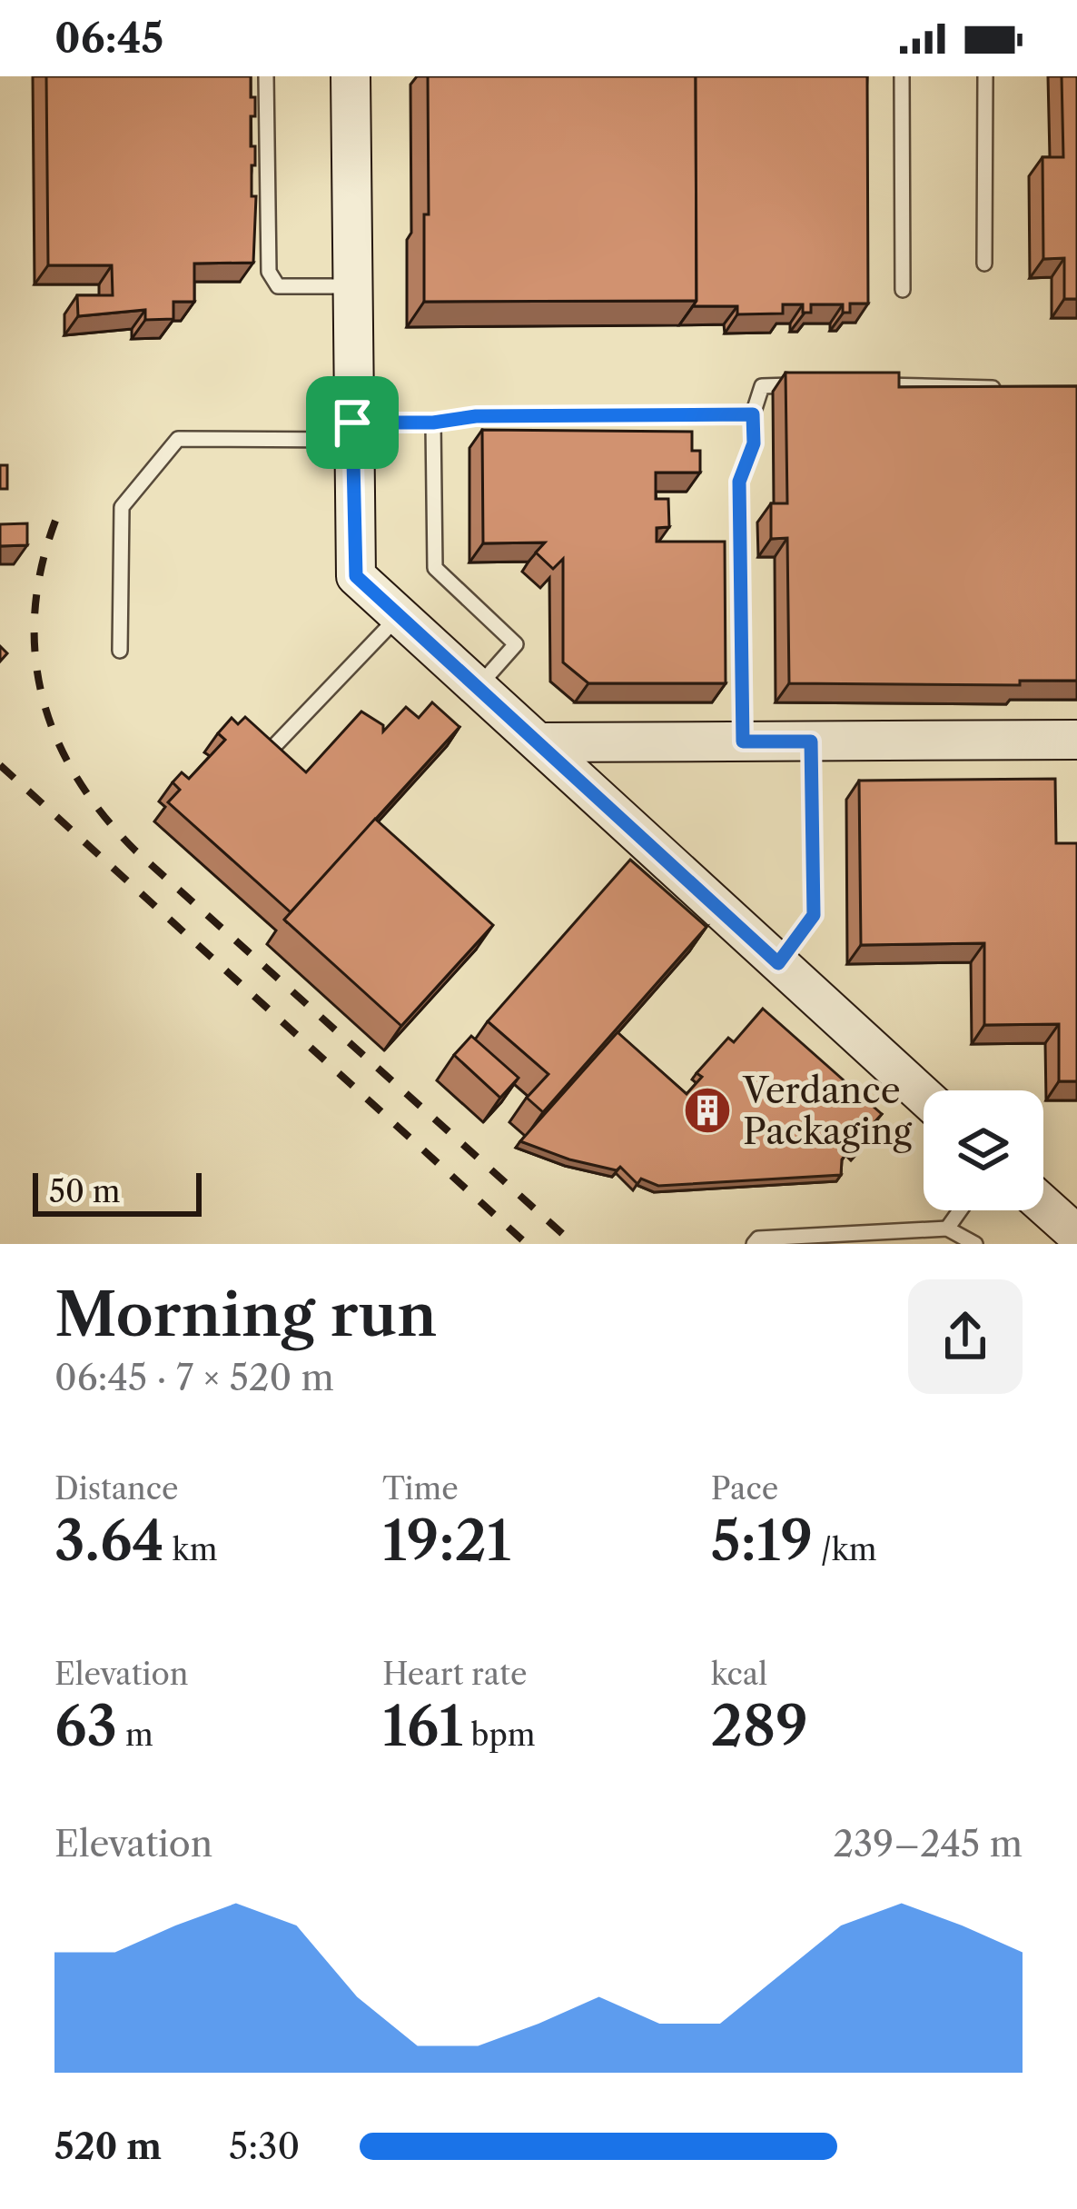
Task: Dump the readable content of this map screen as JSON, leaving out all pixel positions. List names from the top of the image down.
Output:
{
  "places": {
    "building": ["Verdance Packaging"]
  },
  "scale_bar": "50 m",
  "page": {
    "status": "06:45",
    "scale": "50 m",
    "heading": ["Morning run", "06:45 · 7 × 520 m"],
    "stats": [
      ["Distance", "3.64 km"],
      ["Time", "19:21"],
      ["Pace", "5:19 /km"],
      ["Elevation", "63 m"],
      ["Heart rate", "161 bpm"],
      ["kcal", "289"]
    ],
    "chart": ["Elevation", "239–245 m"],
    "list": [
      {
        "name": "520 m",
        "note": "5:30"
      }
    ]
  }
}
